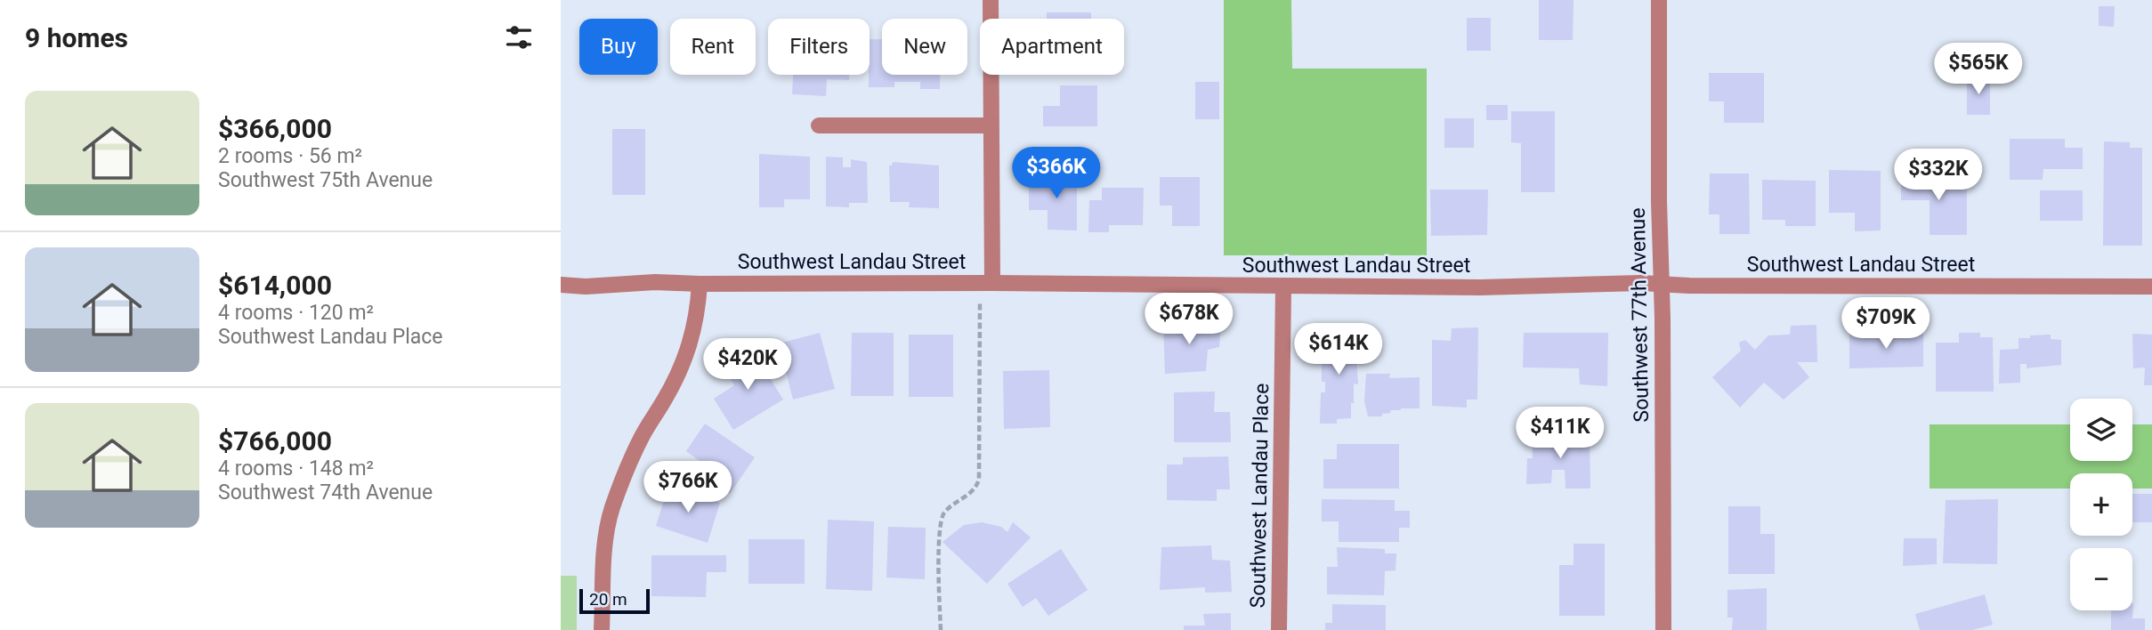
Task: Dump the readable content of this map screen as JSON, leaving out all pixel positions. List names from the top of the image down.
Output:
{
  "streets": {
    "street": ["Southwest Landau Street", "Southwest 77th Avenue", "Southwest Landau Place"]
  },
  "crossings": [
    ["Southwest Landau Street", "Southwest 77th Avenue"],
    ["Southwest Landau Street", "Southwest Landau Place"]
  ],
  "scale_bar": "20 m",
  "page": {
    "heading": "9 homes",
    "chip": [
      "Buy",
      "Rent",
      "Filters",
      "New",
      "Apartment"
    ],
    "price": [
      "$565K",
      "$366K",
      "$332K",
      "$678K",
      "$709K",
      "$614K",
      "$420K",
      "$411K",
      "$766K"
    ],
    "list": [
      {
        "name": "$366,000",
        "note": "2 rooms · 56 m² · Southwest 75th Avenue"
      },
      {
        "name": "$614,000",
        "note": "4 rooms · 120 m² · Southwest Landau Place"
      },
      {
        "name": "$766,000",
        "note": "4 rooms · 148 m² · Southwest 74th Avenue"
      }
    ],
    "map_buttons": ["+", "−"],
    "scale": "20 m"
  }
}
